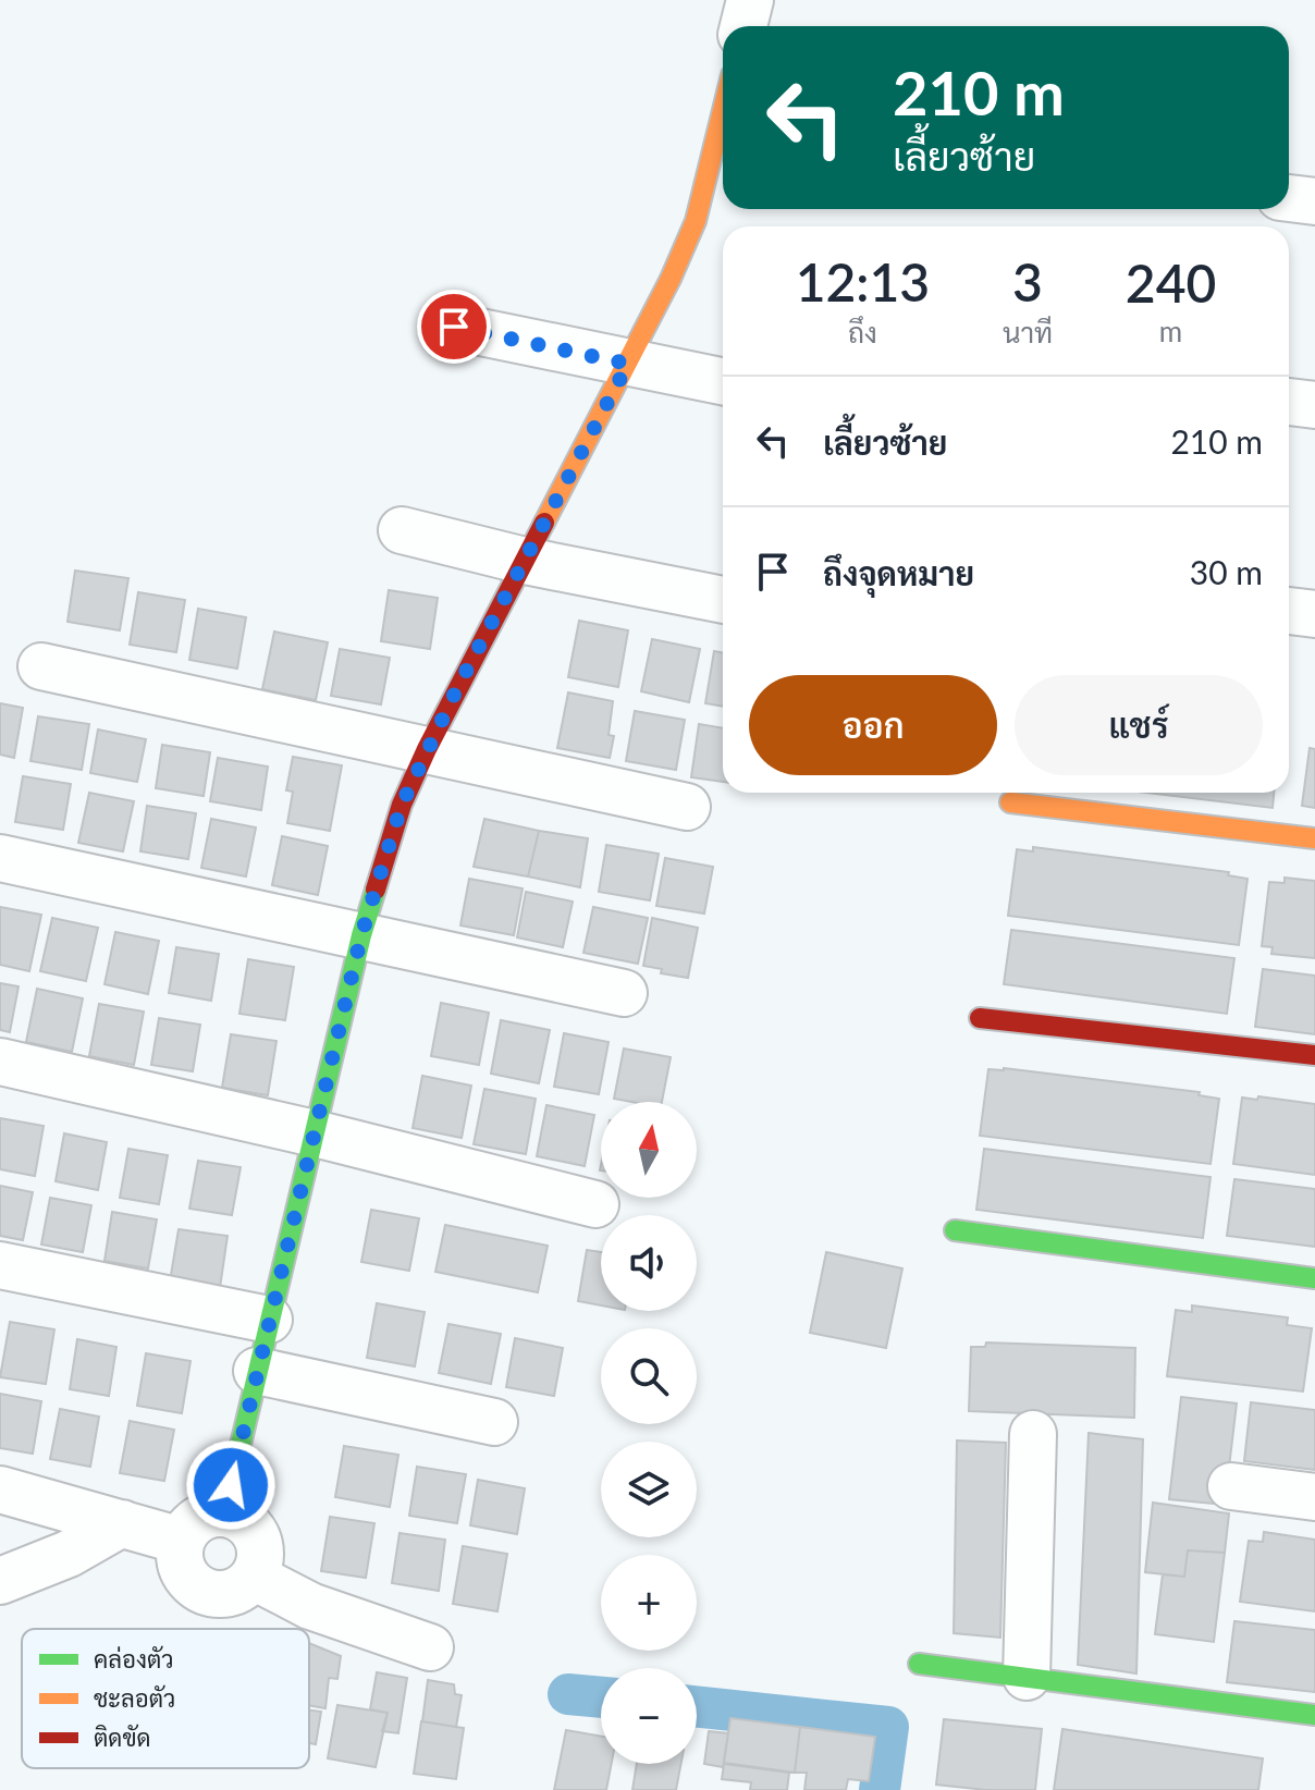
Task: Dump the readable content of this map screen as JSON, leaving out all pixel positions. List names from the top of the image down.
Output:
{
  "legend": ["คล่องตัว", "ชะลอตัว", "ติดขัด"],
  "north": "top",
  "page": {
    "turn": ["210 m", "เลี้ยวซ้าย"],
    "eta": [
      "12:13",
      "ถึง",
      "3",
      "นาที",
      "240",
      "m"
    ],
    "list": [
      {
        "name": "เลี้ยวซ้าย",
        "value": "210 m"
      },
      {
        "name": "ถึงจุดหมาย",
        "value": "30 m"
      }
    ],
    "buttons": ["ออก", "แชร์"],
    "map_buttons": ["+", "−"]
  }
}
